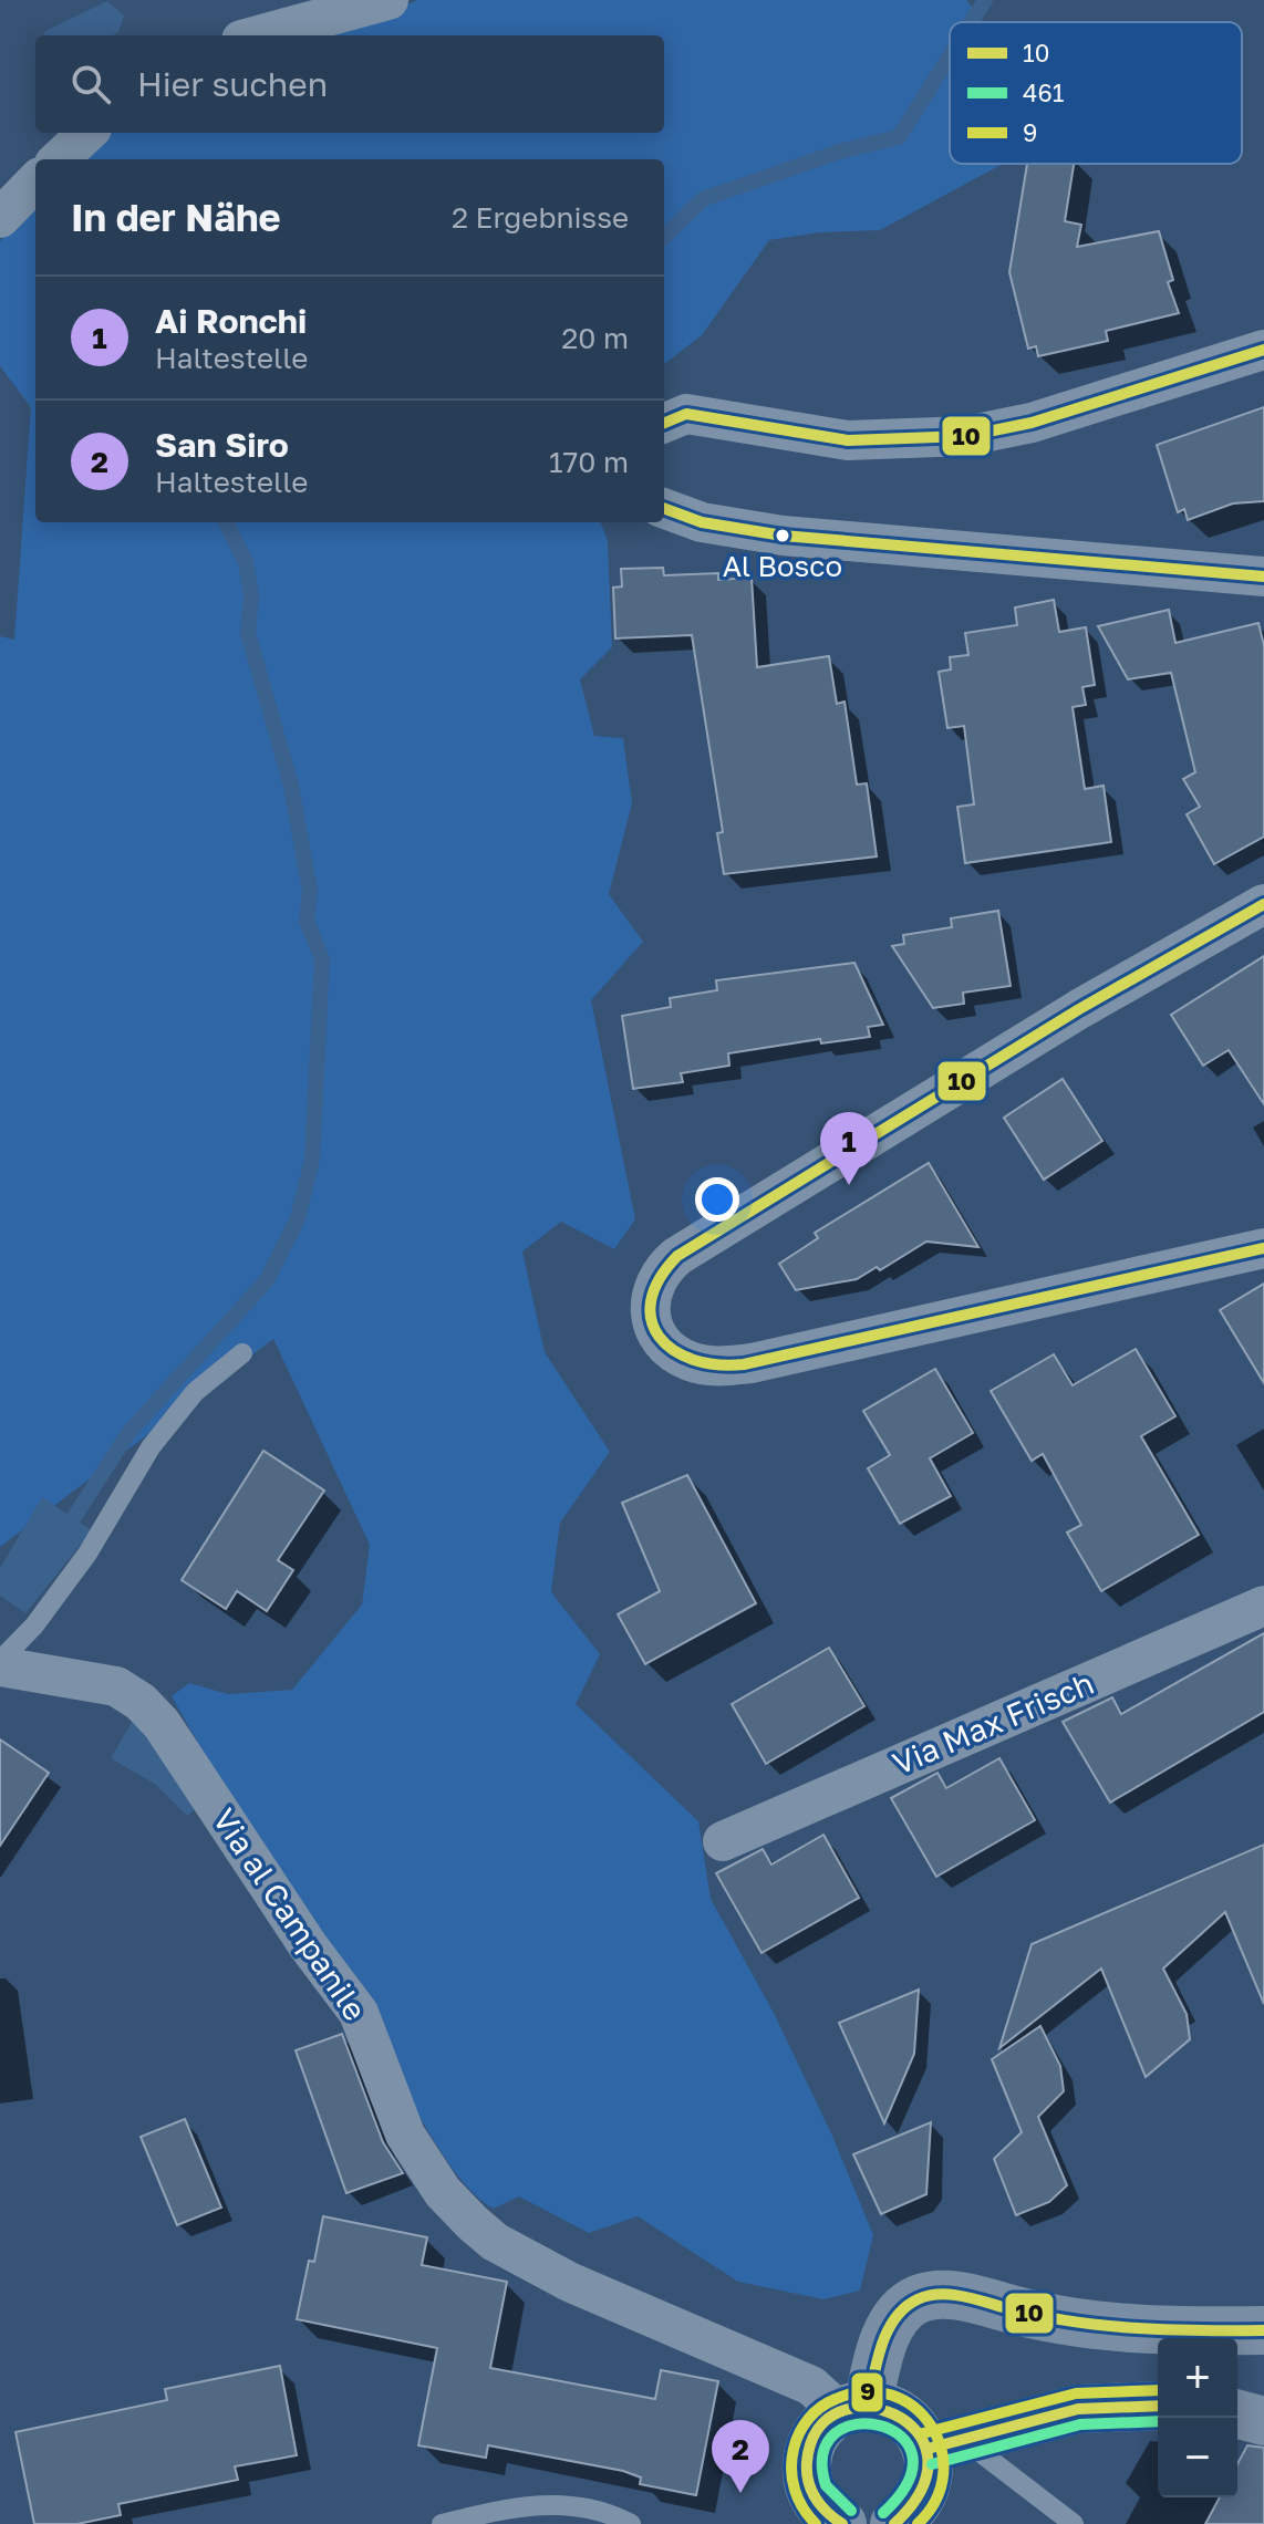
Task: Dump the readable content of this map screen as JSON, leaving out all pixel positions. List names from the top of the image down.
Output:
{
  "streets": {
    "street": ["Via Max Frisch", "Via al Campanile"]
  },
  "places": ["Al Bosco"],
  "lines": ["transit line 10", "transit line 9", "transit line 461"],
  "legend": ["10", "461", "9"],
  "page": {
    "search": "Hier suchen",
    "heading": ["In der Nähe", "2 Ergebnisse"],
    "list": [
      {
        "mark": "1",
        "name": "Ai Ronchi",
        "note": "Haltestelle",
        "value": "20 m"
      },
      {
        "mark": "2",
        "name": "San Siro",
        "note": "Haltestelle",
        "value": "170 m"
      }
    ],
    "pins": ["1", "2"],
    "map_buttons": ["+", "−"]
  }
}
